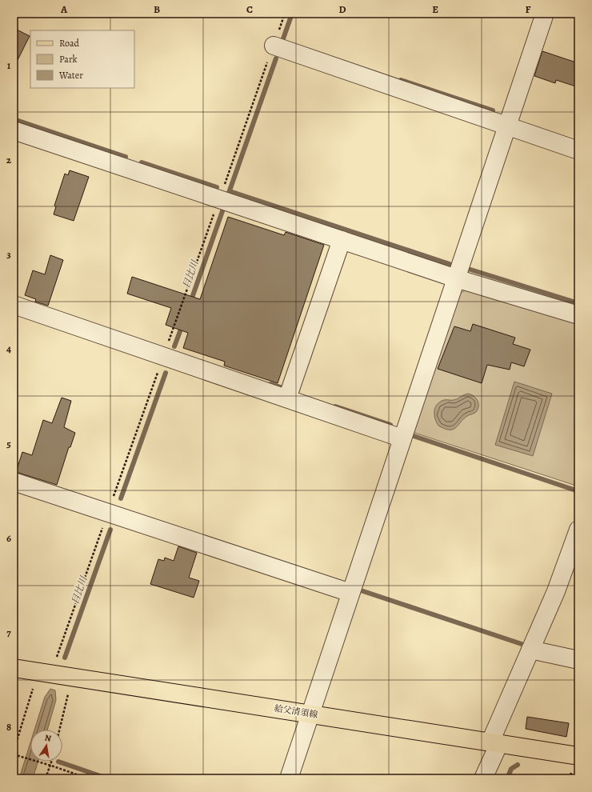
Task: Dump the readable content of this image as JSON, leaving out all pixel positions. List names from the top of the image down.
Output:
{
  "streets": {
    "main road": ["給父清須線"]
  },
  "water": ["目比川"],
  "legend": ["Road", "Park", "Water"],
  "north": "top",
  "grid": {
    "columns": [
      "A",
      "B",
      "C",
      "D",
      "E",
      "F"
    ],
    "rows": [
      "1",
      "2",
      "3",
      "4",
      "5",
      "6",
      "7",
      "8"
    ]
  }
}
